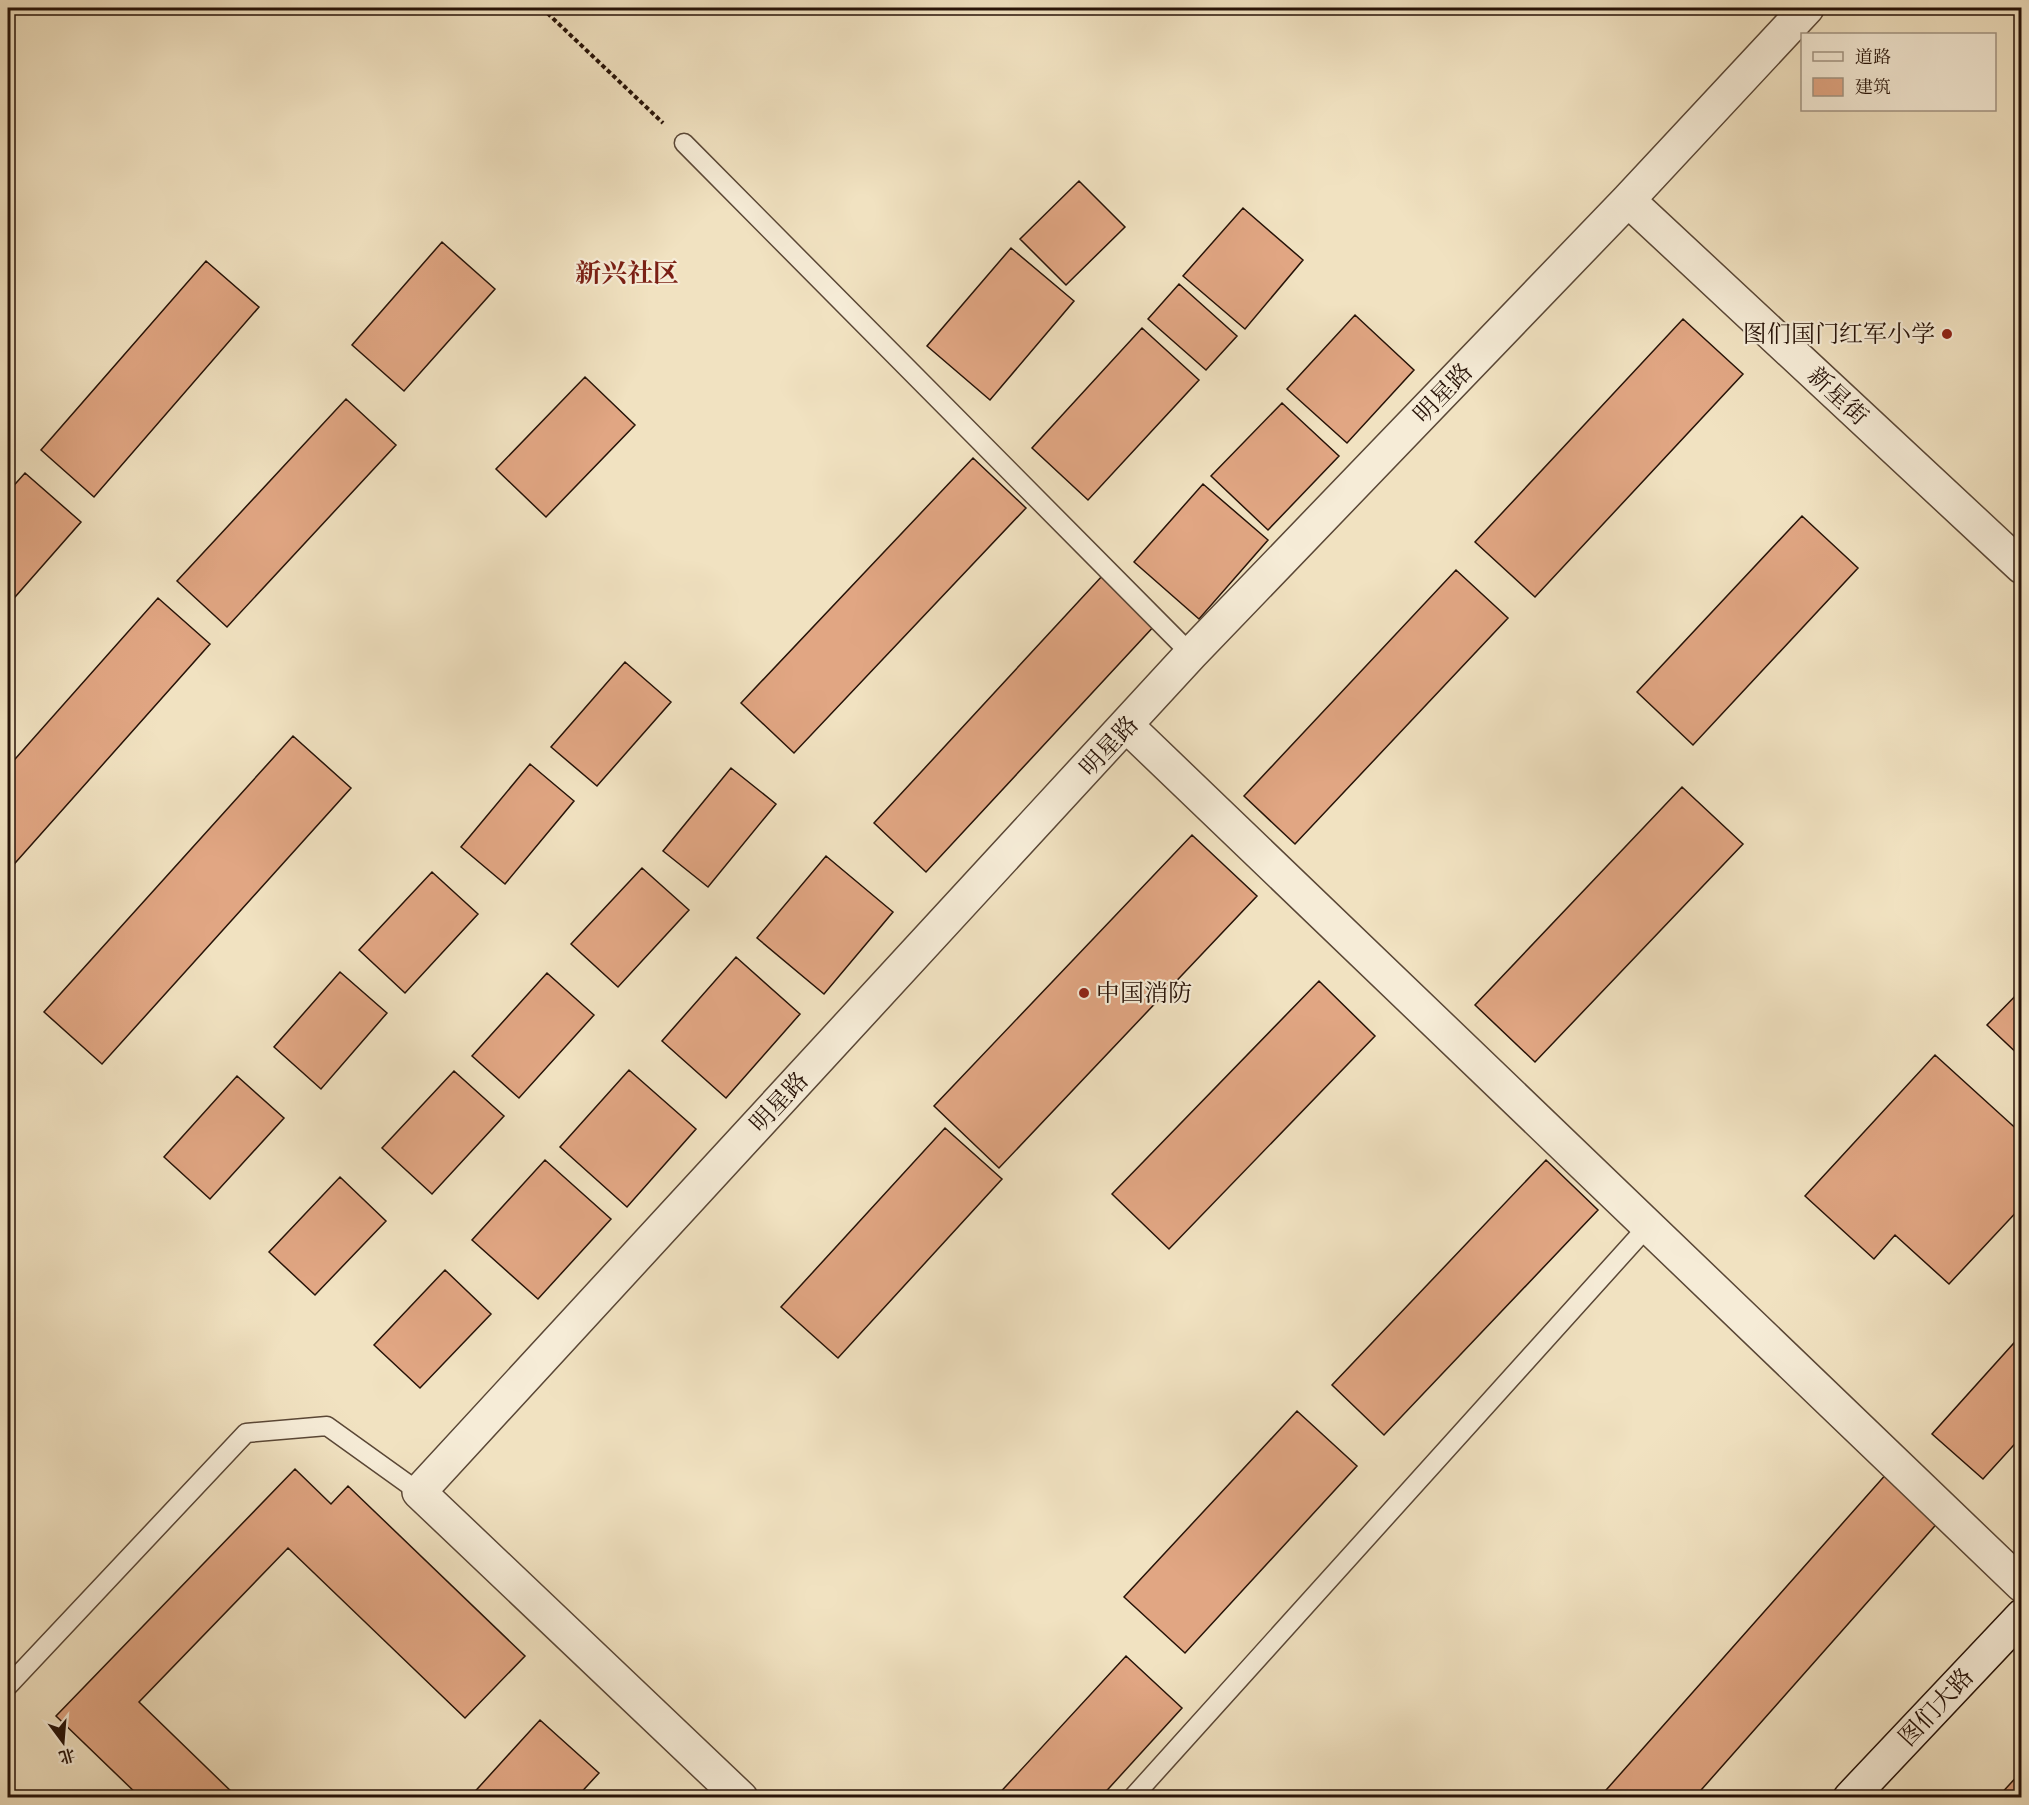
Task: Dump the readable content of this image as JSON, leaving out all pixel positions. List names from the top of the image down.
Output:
{
  "streets": {
    "street": ["明星路", "新星街", "图们大路"]
  },
  "crossings": [
    ["明星路", "新星街"]
  ],
  "districts": ["新兴社区"],
  "places": ["图们国门红军小学", "中国消防"],
  "legend": ["道路", "建筑"],
  "north": "bottom"
}
